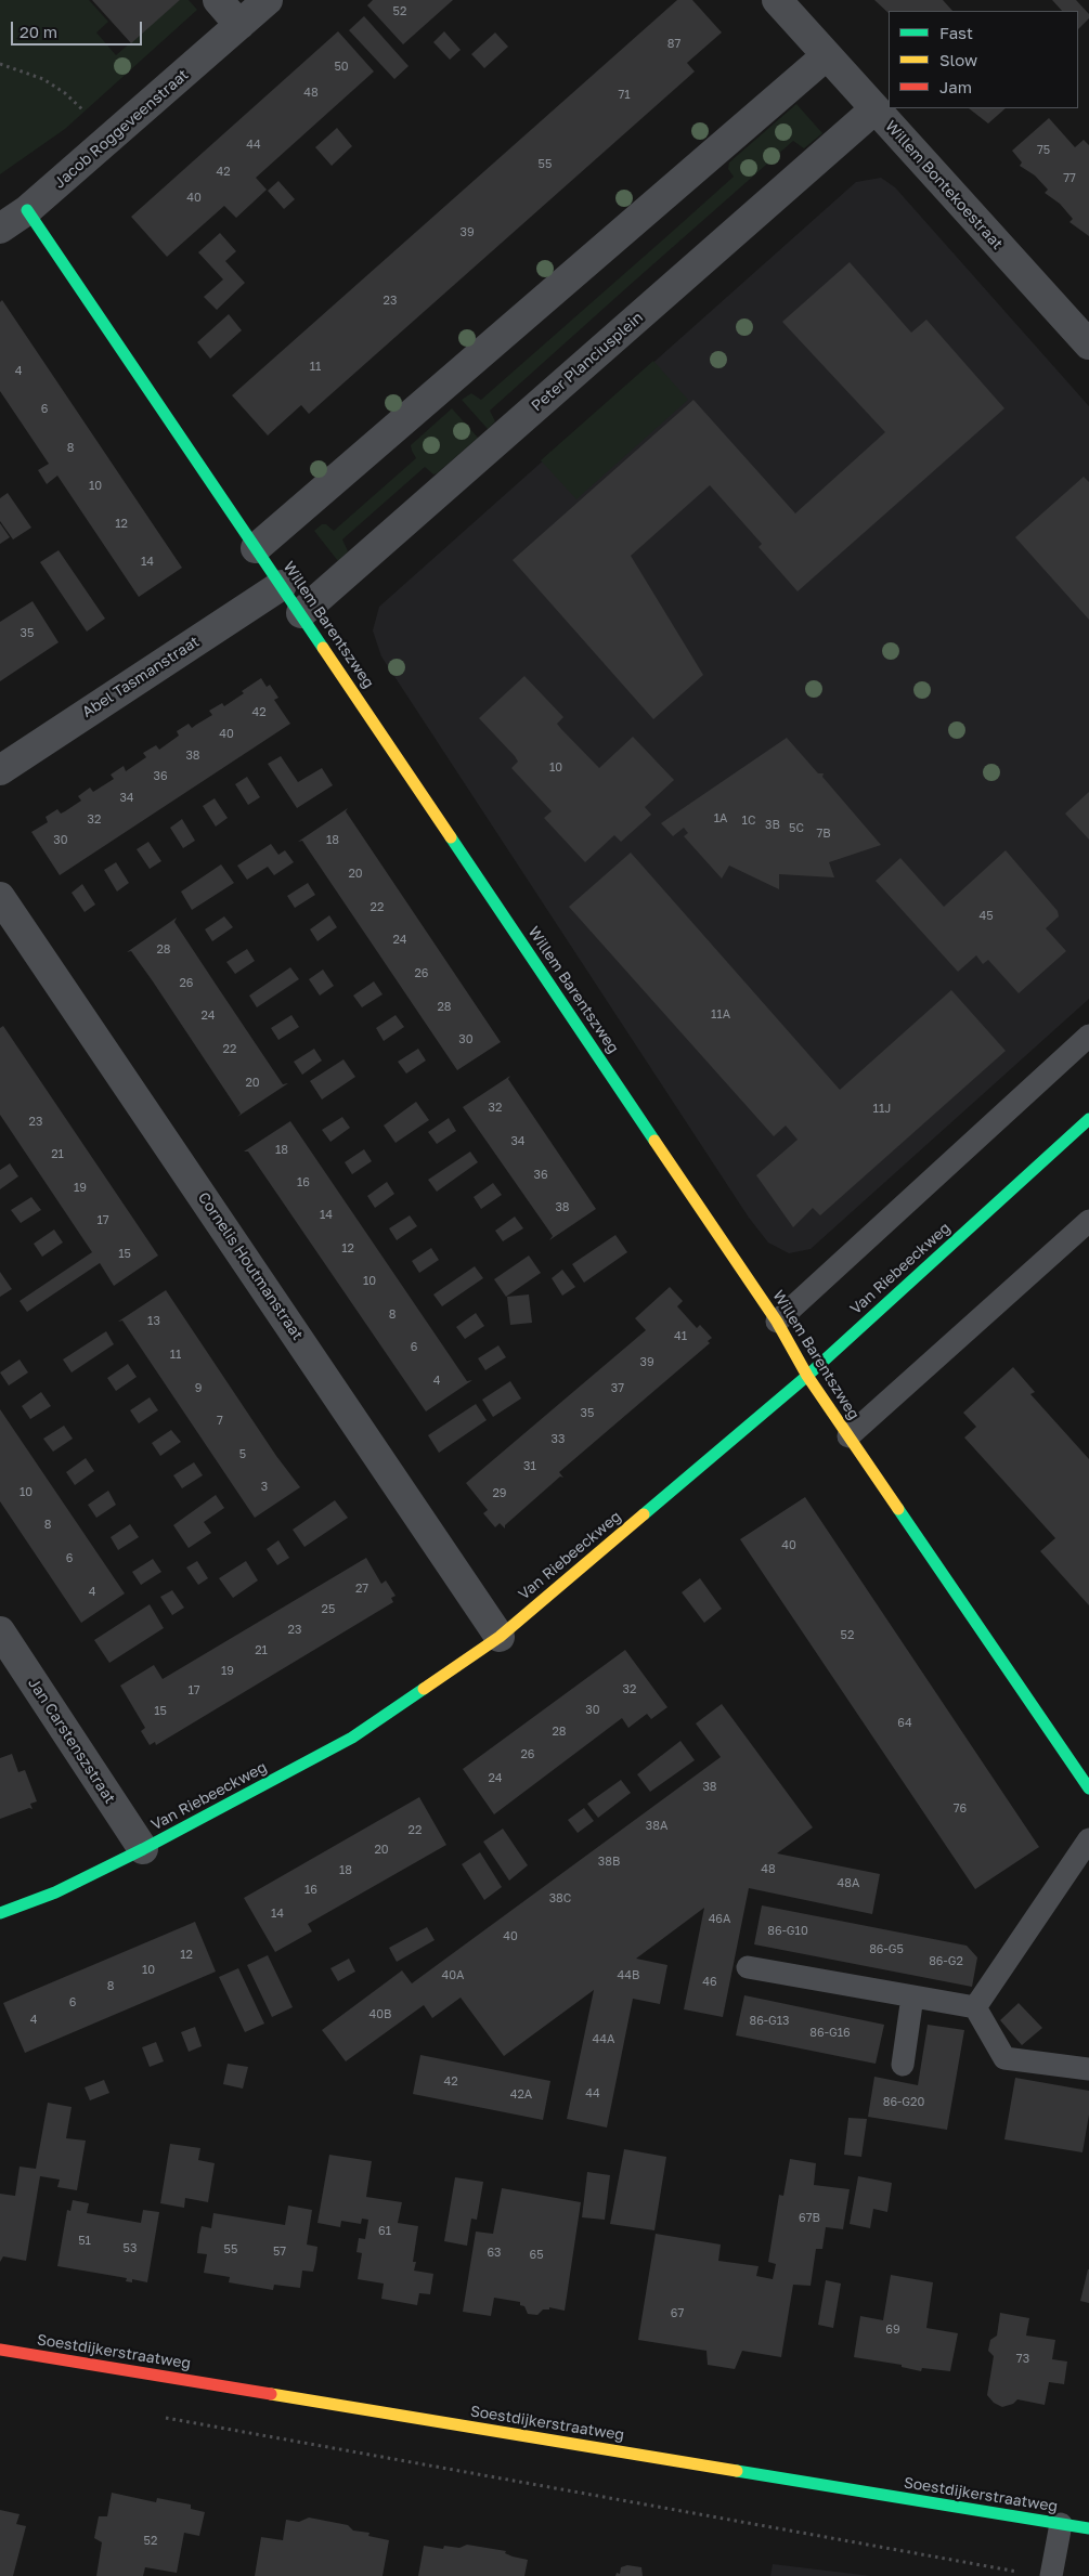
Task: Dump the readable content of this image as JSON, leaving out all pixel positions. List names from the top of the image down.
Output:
{
  "streets": {
    "street": [
      "Jacob Roggeveenstraat",
      "Willem Bontekoestraat",
      "Peter Planciusplein",
      "Willem Barentszweg",
      "Abel Tasmanstraat",
      "Cornelis Houtmanstraat",
      "Van Riebeeckweg",
      "Jan Carstenszstraat",
      "Soestdijkerstraatweg"
    ]
  },
  "crossings": [
    ["Jacob Roggeveenstraat", "Willem Barentszweg"],
    ["Willem Bontekoestraat", "Peter Planciusplein"],
    ["Peter Planciusplein", "Willem Barentszweg"],
    ["Willem Barentszweg", "Abel Tasmanstraat"],
    ["Willem Barentszweg", "Van Riebeeckweg"],
    ["Cornelis Houtmanstraat", "Van Riebeeckweg"],
    ["Van Riebeeckweg", "Jan Carstenszstraat"]
  ],
  "house_numbers": [
    "52",
    "87",
    "50",
    "48",
    "71",
    "44",
    "75",
    "55",
    "42",
    "77",
    "40",
    "39",
    "23",
    "11",
    "4",
    "6",
    "8",
    "10",
    "12",
    "14",
    "35",
    "42",
    "40",
    "38",
    "10",
    "36",
    "34",
    "1A",
    "32",
    "1C",
    "3B",
    "5C",
    "7B",
    "30",
    "18",
    "20",
    "22",
    "45",
    "24",
    "28",
    "26",
    "26",
    "28",
    "11A",
    "24",
    "30",
    "22",
    "20",
    "32",
    "11J",
    "23",
    "34",
    "18",
    "21",
    "36",
    "16",
    "19",
    "38",
    "14",
    "17",
    "12",
    "15",
    "10",
    "8",
    "13",
    "41",
    "6",
    "11",
    "39",
    "4",
    "9",
    "37",
    "35",
    "7",
    "33",
    "5",
    "31",
    "3",
    "10",
    "29",
    "8",
    "40",
    "6",
    "27",
    "4",
    "25",
    "23",
    "52",
    "21",
    "19",
    "32",
    "17",
    "30",
    "15",
    "64",
    "28",
    "26",
    "24",
    "38",
    "76",
    "38A",
    "22",
    "20",
    "38B",
    "48",
    "18",
    "48A",
    "16",
    "38C",
    "14",
    "46A",
    "86-G10",
    "40",
    "86-G5",
    "12",
    "86-G2",
    "10",
    "40A",
    "44B",
    "46",
    "8",
    "6",
    "40B",
    "4",
    "86-G13",
    "86-G16",
    "44A",
    "42",
    "44",
    "42A",
    "86-G20",
    "67B",
    "61",
    "51",
    "53",
    "55",
    "57",
    "63",
    "65",
    "67",
    "69",
    "73",
    "52"
  ],
  "legend": ["Fast", "Slow", "Jam"],
  "scale_bar": "20 m"
}
